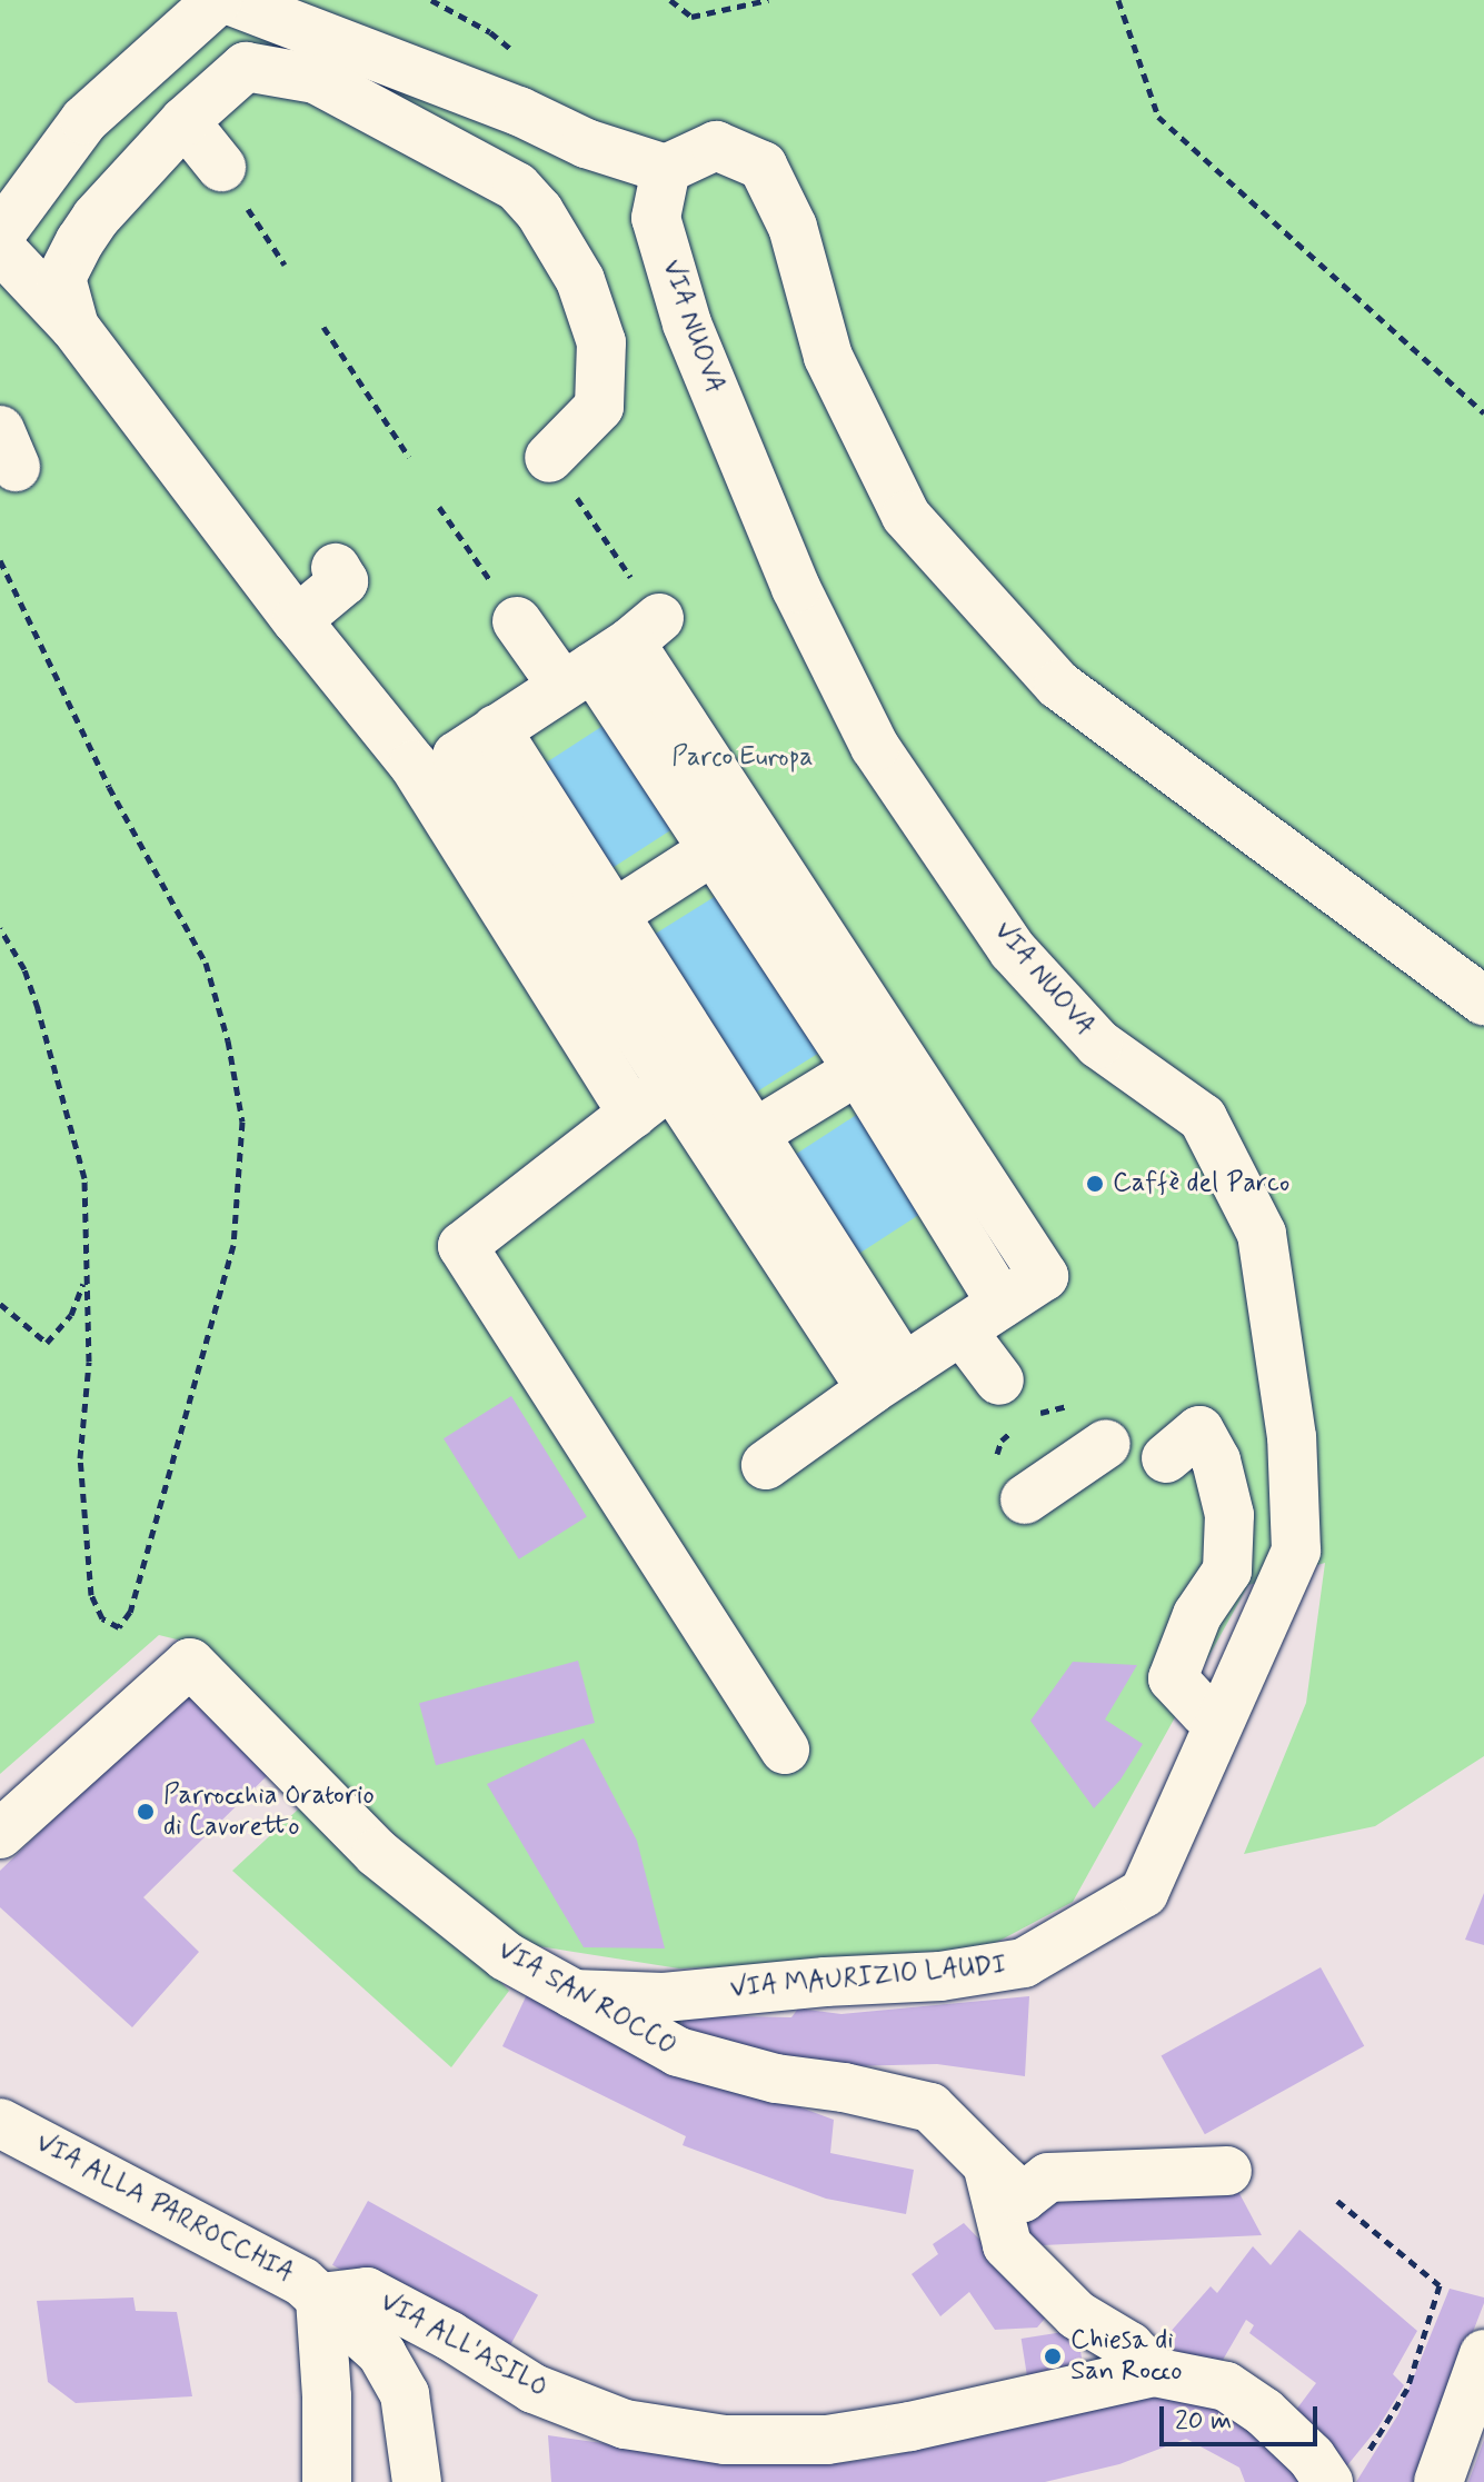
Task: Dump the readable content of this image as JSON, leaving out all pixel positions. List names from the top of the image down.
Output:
{
  "streets": {
    "street": [
      "VIA NUOVA",
      "VIA MAURIZIO LAUDI",
      "VIA SAN ROCCO",
      "VIA ALLA PARROCCHIA",
      "VIA ALL'ASILO"
    ]
  },
  "crossings": [
    ["VIA NUOVA", "VIA MAURIZIO LAUDI"],
    ["VIA MAURIZIO LAUDI", "VIA SAN ROCCO"],
    ["VIA ALLA PARROCCHIA", "VIA ALL'ASILO"]
  ],
  "parks": ["Parco Europa"],
  "places": ["Caffè del Parco", "Parrocchia Oratorio di Cavoretto", "Chiesa di San Rocco"],
  "scale_bar": "20 m"
}
